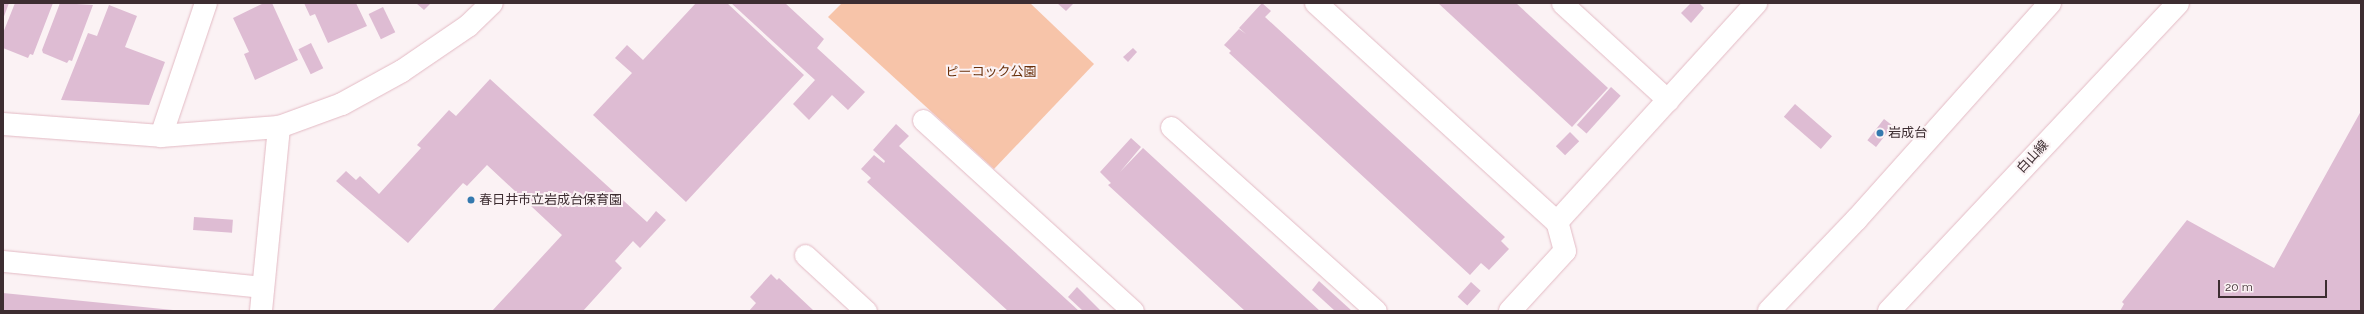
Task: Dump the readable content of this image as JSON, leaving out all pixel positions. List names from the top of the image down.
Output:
{
  "streets": {
    "street": ["白山線"]
  },
  "parks": ["ピーコック公園"],
  "places": ["岩成台", "春日井市立岩成台保育園"],
  "scale_bar": "20 m"
}
